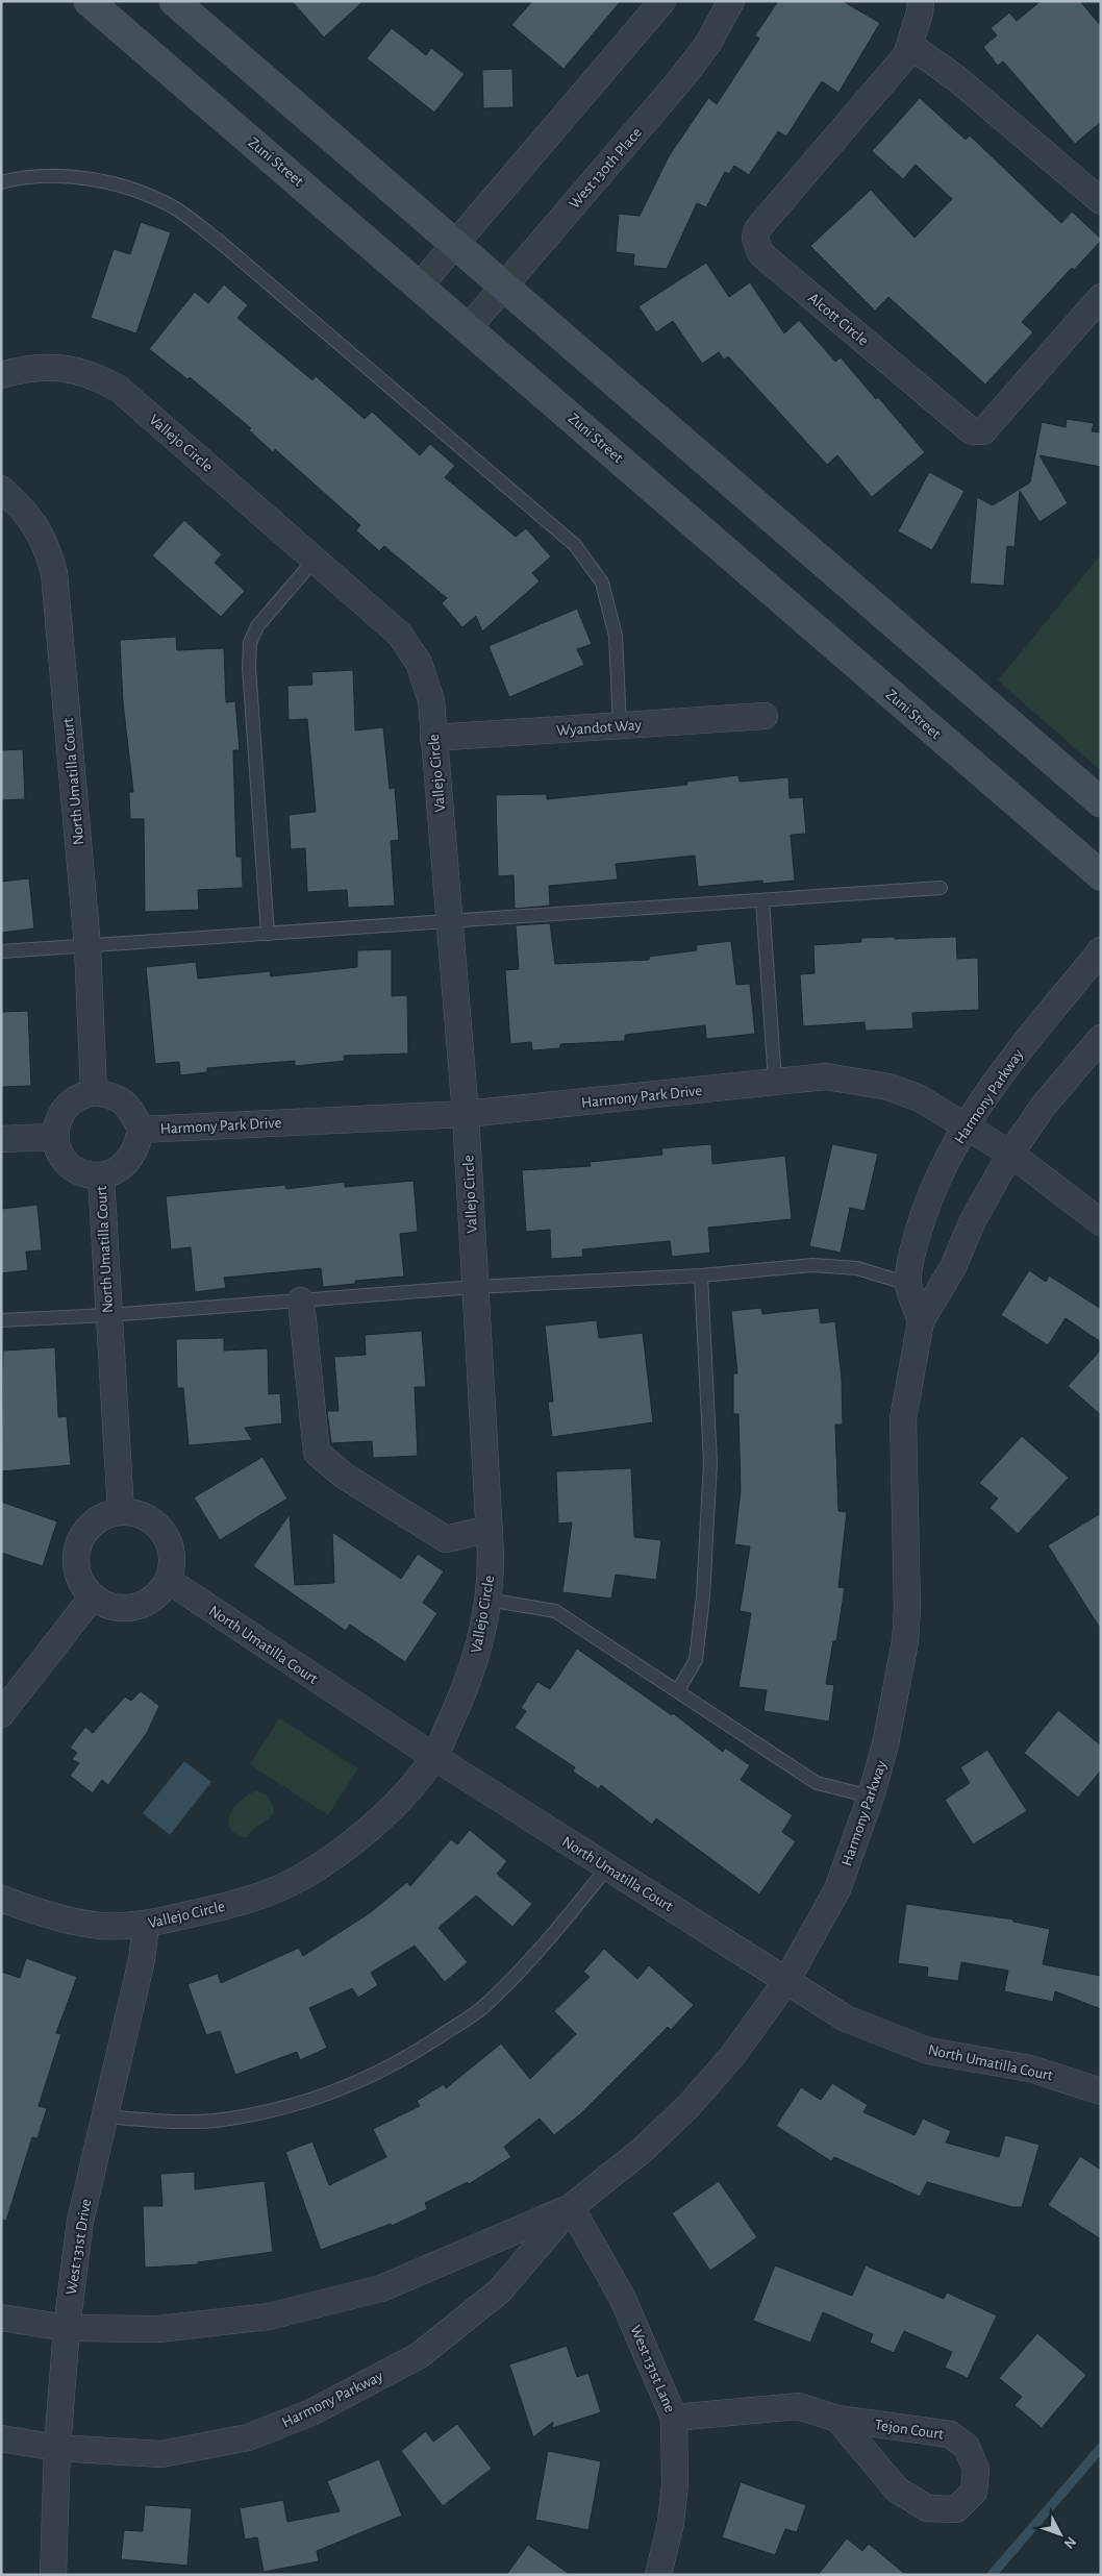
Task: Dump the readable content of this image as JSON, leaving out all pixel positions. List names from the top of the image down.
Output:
{
  "streets": {
    "main road": ["Zuni Street"],
    "street": [
      "West 130th Place",
      "Alcott Circle",
      "Vallejo Circle",
      "Wyandot Way",
      "North Umatilla Court",
      "Harmony Park Drive",
      "Harmony Parkway",
      "West 131st Drive",
      "West 131st Lane",
      "Tejon Court"
    ]
  },
  "crossings": [
    ["Zuni Street", "West 130th Place"],
    ["Vallejo Circle", "Wyandot Way"],
    ["Vallejo Circle", "North Umatilla Court"],
    ["Vallejo Circle", "Harmony Park Drive"],
    ["Vallejo Circle", "West 131st Drive"],
    ["North Umatilla Court", "Harmony Park Drive"],
    ["North Umatilla Court", "Harmony Parkway"],
    ["Harmony Park Drive", "Harmony Parkway"],
    ["Harmony Parkway", "West 131st Drive"],
    ["Harmony Parkway", "West 131st Lane"],
    ["West 131st Lane", "Tejon Court"]
  ],
  "north": "bottom right"
}
